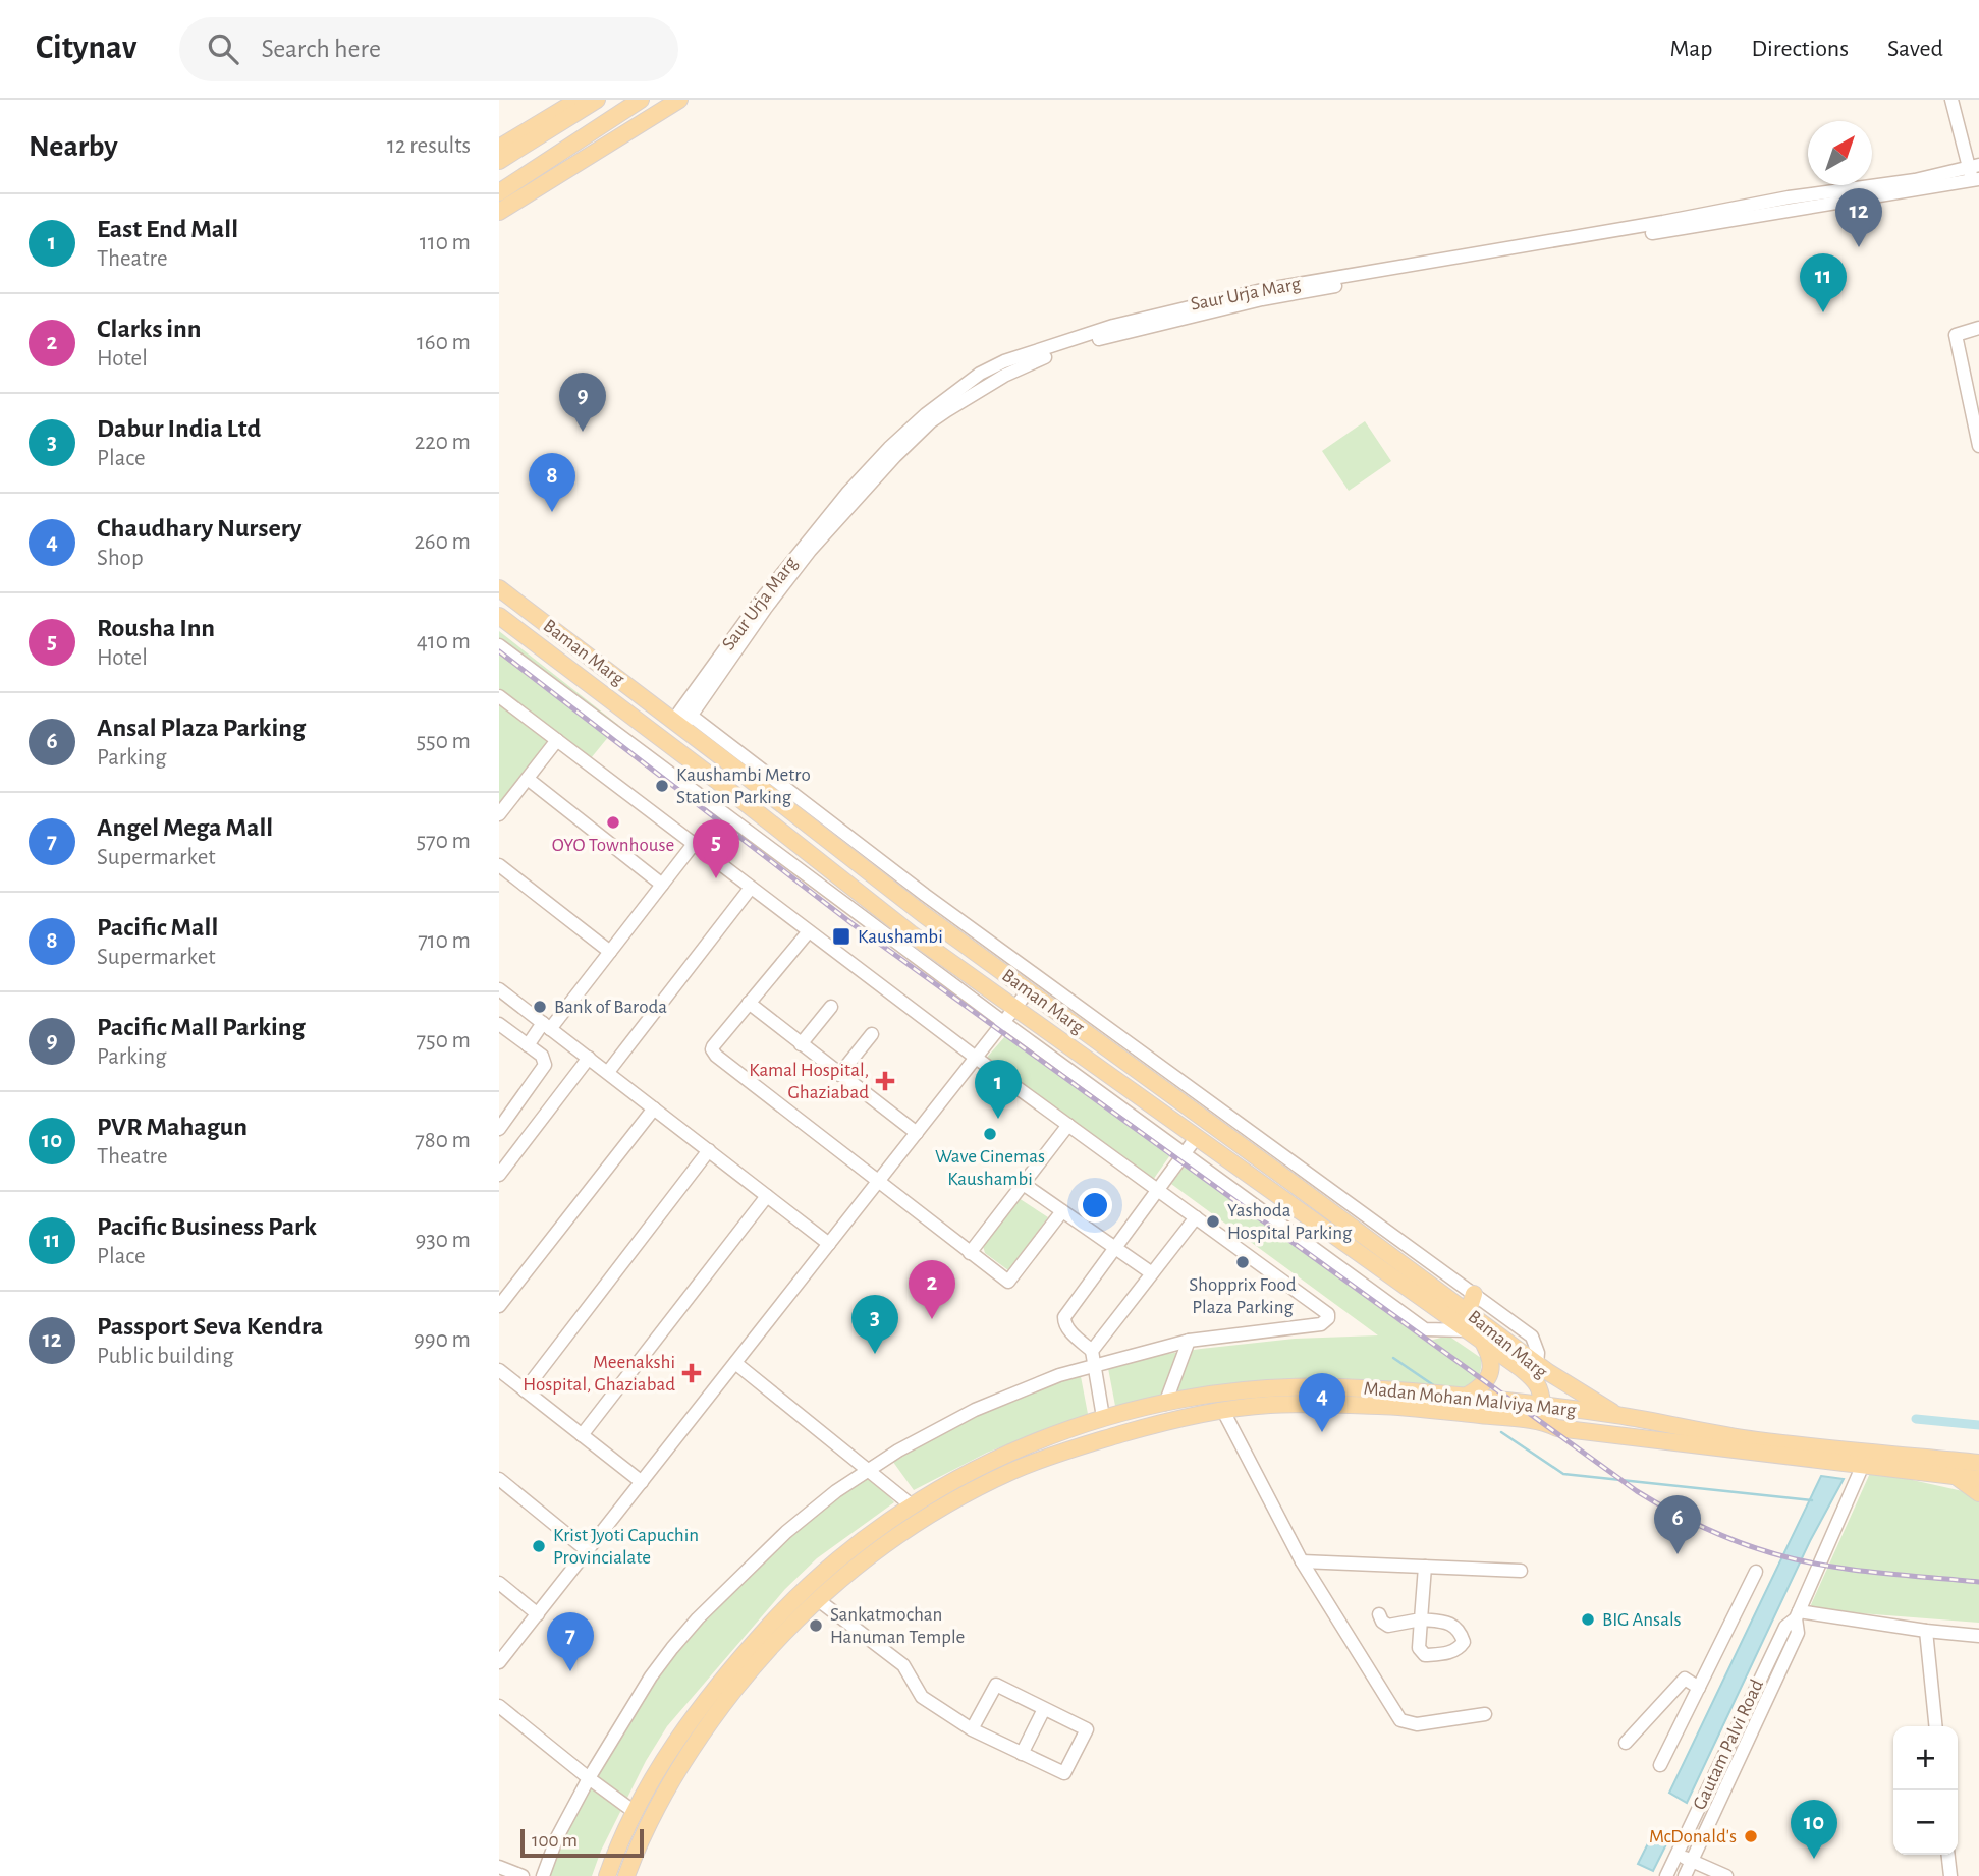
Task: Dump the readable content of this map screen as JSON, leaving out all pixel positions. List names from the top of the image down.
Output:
{
  "streets": {
    "main road": ["Baman Marg", "Madan Mohan Malviya Marg"],
    "street": ["Saur Urja Marg", "Gautam Palvi Road"]
  },
  "crossings": [
    ["Saur Urja Marg", "Baman Marg"],
    ["Baman Marg", "Madan Mohan Malviya Marg"],
    ["Madan Mohan Malviya Marg", "Gautam Palvi Road"]
  ],
  "places": {
    "other": [
      "Kaushambi Metro Station Parking",
      "OYO Townhouse",
      "Bank of Baroda",
      "Wave Cinemas Kaushambi",
      "Yashoda Hospital Parking",
      "Shopprix Food Plaza Parking",
      "Krist Jyoti Capuchin Provincialate",
      "BIG Ansals",
      "Sankatmochan Hanuman Temple",
      "McDonald's"
    ],
    "transit": ["Kaushambi"],
    "health": ["Kamal Hospital, Ghaziabad", "Meenakshi Hospital, Ghaziabad"]
  },
  "scale_bar": "100 m",
  "north": "top right",
  "page": {
    "header": "Citynav",
    "search": "Search here",
    "nav": ["Map", "Directions", "Saved"],
    "heading": ["Nearby", "12 results"],
    "pins": [
      "12",
      "11",
      "9",
      "8",
      "5",
      "1",
      "2",
      "3",
      "4",
      "6",
      "7",
      "10"
    ],
    "list": [
      {
        "mark": "1",
        "name": "East End Mall",
        "note": "Theatre",
        "value": "110 m"
      },
      {
        "mark": "2",
        "name": "Clarks inn",
        "note": "Hotel",
        "value": "160 m"
      },
      {
        "mark": "3",
        "name": "Dabur India Ltd",
        "note": "Place",
        "value": "220 m"
      },
      {
        "mark": "4",
        "name": "Chaudhary Nursery",
        "note": "Shop",
        "value": "260 m"
      },
      {
        "mark": "5",
        "name": "Rousha Inn",
        "note": "Hotel",
        "value": "410 m"
      },
      {
        "mark": "6",
        "name": "Ansal Plaza Parking",
        "note": "Parking",
        "value": "550 m"
      },
      {
        "mark": "7",
        "name": "Angel Mega Mall",
        "note": "Supermarket",
        "value": "570 m"
      },
      {
        "mark": "8",
        "name": "Pacific Mall",
        "note": "Supermarket",
        "value": "710 m"
      },
      {
        "mark": "9",
        "name": "Pacific Mall Parking",
        "note": "Parking",
        "value": "750 m"
      },
      {
        "mark": "10",
        "name": "PVR Mahagun",
        "note": "Theatre",
        "value": "780 m"
      },
      {
        "mark": "11",
        "name": "Pacific Business Park",
        "note": "Place",
        "value": "930 m"
      },
      {
        "mark": "12",
        "name": "Passport Seva Kendra",
        "note": "Public building",
        "value": "990 m"
      }
    ],
    "map_buttons": ["+", "−"],
    "scale": "100 m"
  }
}
